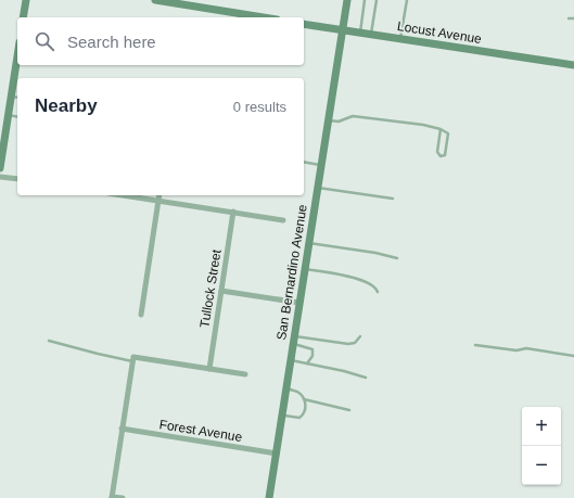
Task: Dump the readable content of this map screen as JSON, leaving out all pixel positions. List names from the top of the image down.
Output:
{
  "streets": {
    "street": [
      "Locust Avenue",
      "San Bernardino Avenue",
      "Tullock Street",
      "Forest Avenue"
    ]
  },
  "crossings": [
    ["Locust Avenue", "San Bernardino Avenue"],
    ["San Bernardino Avenue", "Forest Avenue"]
  ],
  "page": {
    "search": "Search here",
    "heading": ["Nearby", "0 results"],
    "map_buttons": ["+", "−"]
  }
}
